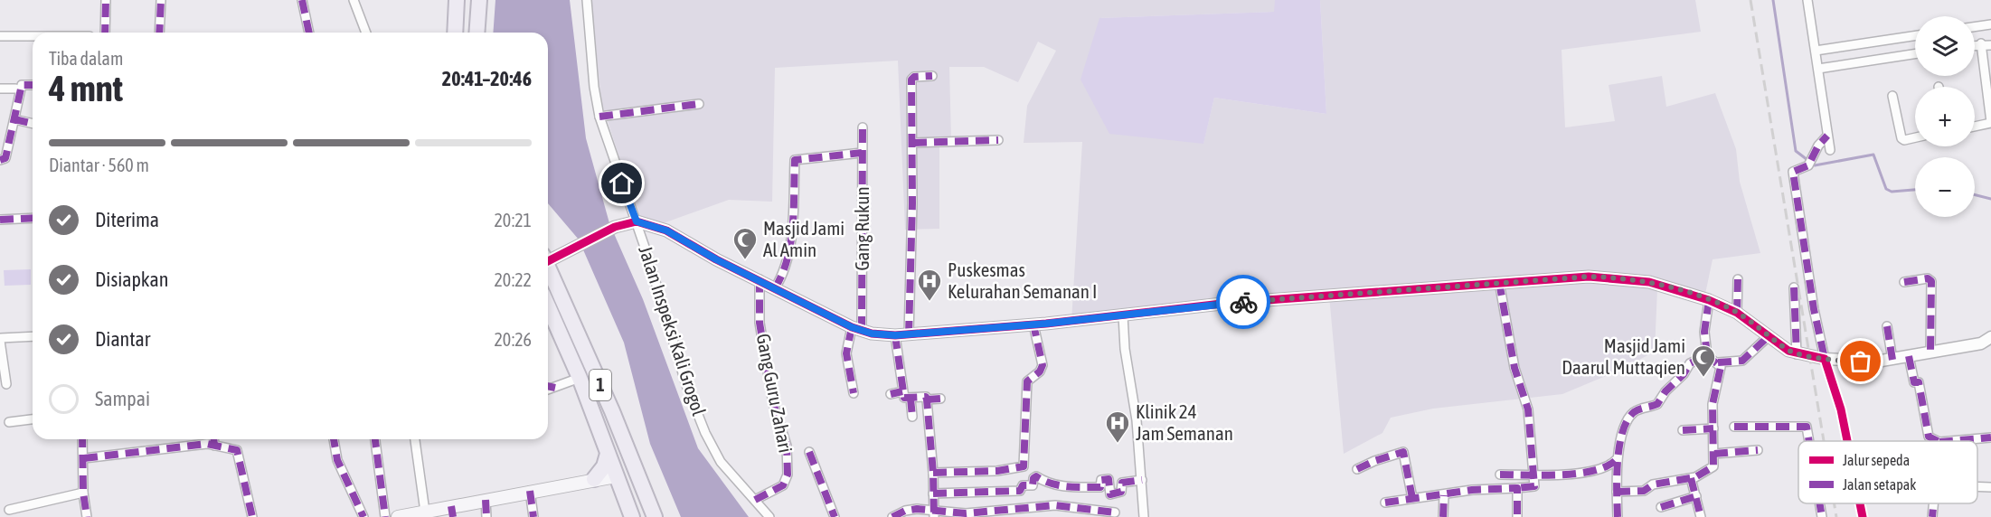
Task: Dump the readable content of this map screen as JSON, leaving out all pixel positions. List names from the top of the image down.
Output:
{
  "streets": {
    "highway": ["1"],
    "street": ["Gang Rukun", "Jalan Inspeksi Kali Grogol", "Gang Guru Zahari"]
  },
  "crossings": [
    ["Jalan Inspeksi Kali Grogol", "Gang Guru Zahari"]
  ],
  "places": {
    "mosque": ["Masjid Jami Al Amin", "Masjid Jami Daarul Muttaqien"],
    "hospital": ["Puskesmas Kelurahan Semanan I", "Klinik 24 Jam Semanan"]
  },
  "legend": ["Jalur sepeda", "Jalan setapak"],
  "page": {
    "map_buttons": ["+", "−"],
    "heading": ["4 mnt", "Tiba dalam", "20:41–20:46"],
    "bar": "Diantar · 560 m",
    "list": [
      ["Diterima", "20:21"],
      ["Disiapkan", "20:22"],
      ["Diantar", "20:26"],
      "Sampai"
    ]
  }
}
